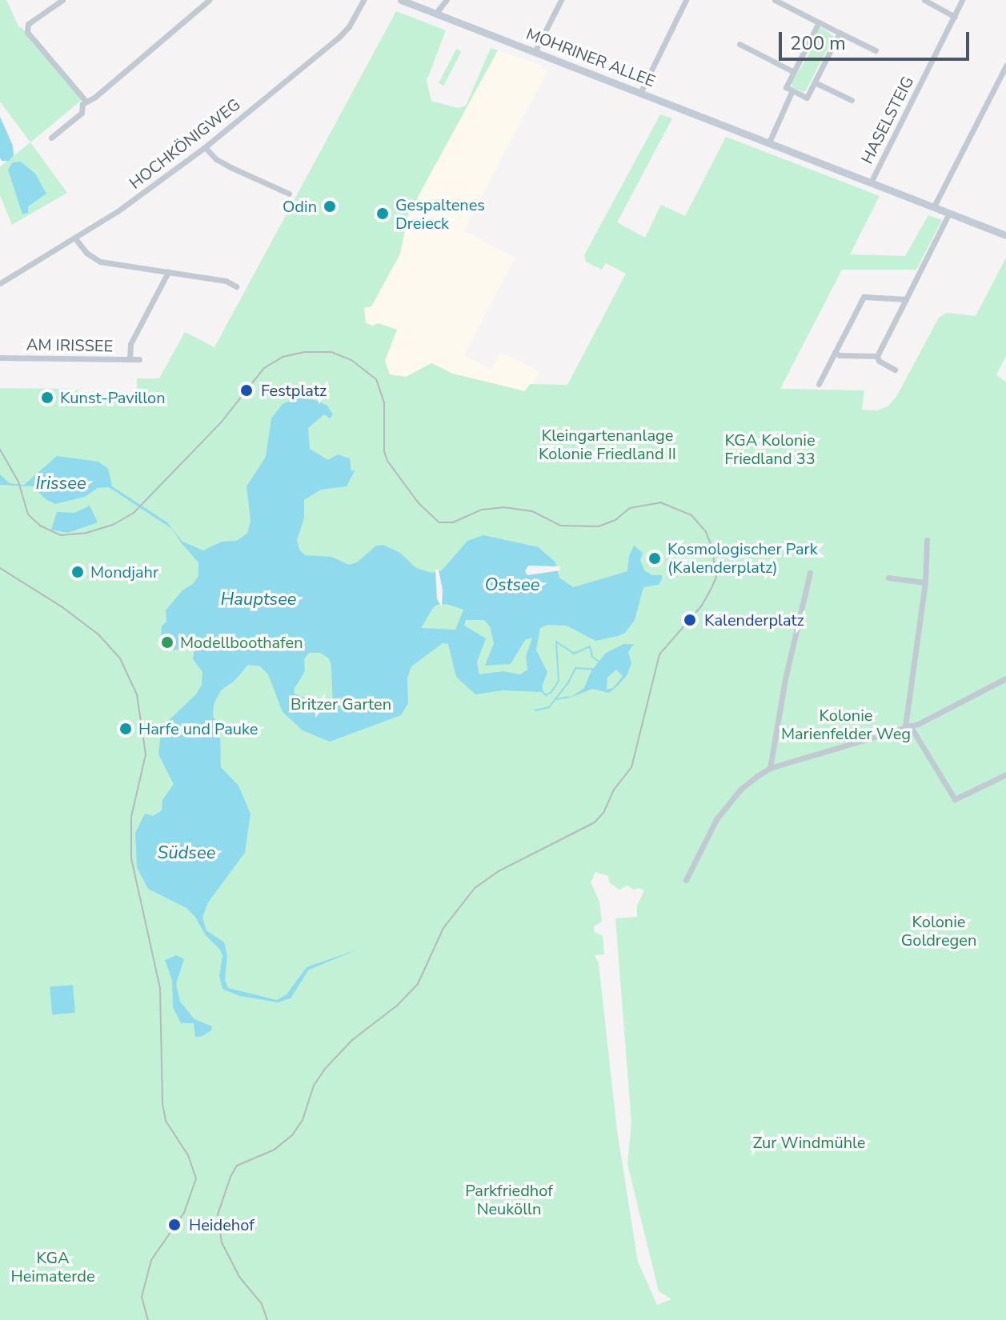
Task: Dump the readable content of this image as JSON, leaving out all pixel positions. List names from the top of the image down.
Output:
{
  "streets": {
    "main road": ["MOHRINER ALLEE"],
    "street": ["HASELSTEIG", "HOCHKÖNIGWEG", "AM IRISSEE"]
  },
  "crossings": [
    ["MOHRINER ALLEE", "HASELSTEIG"]
  ],
  "water": [
    "Irissee",
    "Ostsee",
    "Hauptsee",
    "Südsee"
  ],
  "parks": [
    "Kleingartenanlage Kolonie Friedland II",
    "KGA Kolonie Friedland 33",
    "Britzer Garten",
    "Kolonie Marienfelder Weg",
    "Kolonie Goldregen",
    "Zur Windmühle",
    "Parkfriedhof Neukölln",
    "KGA Heimaterde"
  ],
  "places": [
    "Odin",
    "Gespaltenes Dreieck",
    "Festplatz",
    "Kunst-Pavillon",
    "Kosmologischer Park (Kalenderplatz)",
    "Mondjahr",
    "Kalenderplatz",
    "Modellboothafen",
    "Harfe und Pauke",
    "Heidehof"
  ],
  "scale_bar": "200 m"
}
